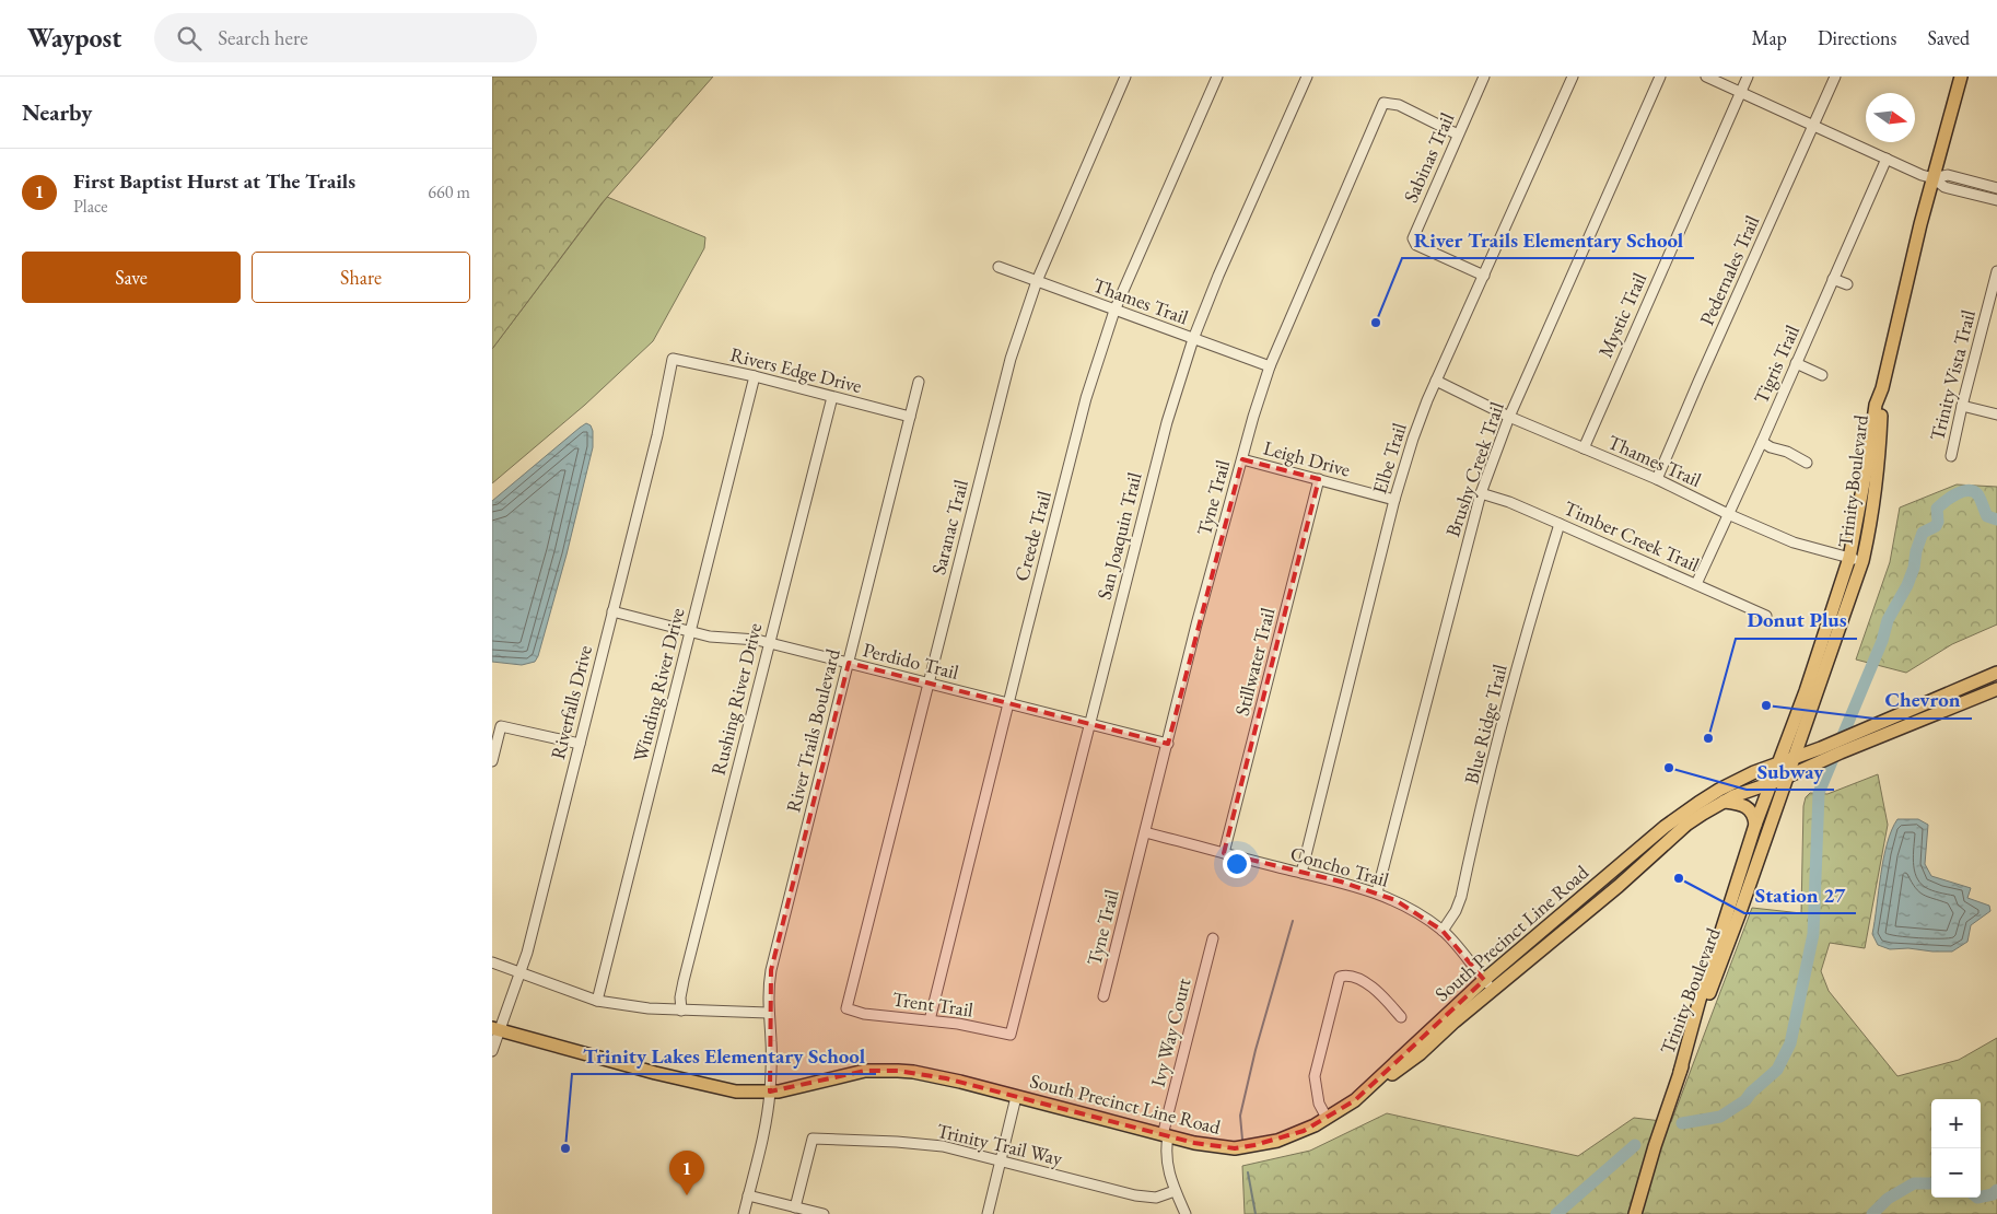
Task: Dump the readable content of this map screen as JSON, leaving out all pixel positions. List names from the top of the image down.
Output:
{
  "streets": {
    "main road": ["Trinity Boulevard", "South Precinct Line Road"],
    "street": [
      "Sabinas Trail",
      "Pedernales Trail",
      "Thames Trail",
      "Mystic Trail",
      "Tigris Trail",
      "Rivers Edge Drive",
      "Trinity Vista Trail",
      "Leigh Drive",
      "Elbe Trail",
      "Brushy Creek Trail",
      "Tyne Trail",
      "Saranac Trail",
      "Creede Trail",
      "San Joaquin Trail",
      "Timber Creek Trail",
      "Perdido Trail",
      "Stillwater Trail",
      "Winding River Drive",
      "Rushing River Drive",
      "Riverfalls Drive",
      "Blue Ridge Trail",
      "River Trails Boulevard",
      "Concho Trail",
      "Trent Trail",
      "Ivy Way Court",
      "Trinity Trail Way"
    ]
  },
  "crossings": [
    ["Sabinas Trail", "Elbe Trail"],
    ["Sabinas Trail", "Tyne Trail"],
    ["Pedernales Trail", "Thames Trail"],
    ["Thames Trail", "Mystic Trail"],
    ["Thames Trail", "Tigris Trail"],
    ["Thames Trail", "Elbe Trail"],
    ["Thames Trail", "Brushy Creek Trail"],
    ["Thames Trail", "Trinity Boulevard"],
    ["Thames Trail", "Tyne Trail"],
    ["Thames Trail", "Saranac Trail"],
    ["Thames Trail", "Creede Trail"],
    ["Thames Trail", "San Joaquin Trail"],
    ["Tigris Trail", "Timber Creek Trail"],
    ["Rivers Edge Drive", "Winding River Drive"],
    ["Rivers Edge Drive", "Rushing River Drive"],
    ["Rivers Edge Drive", "Riverfalls Drive"],
    ["Rivers Edge Drive", "River Trails Boulevard"],
    ["Leigh Drive", "Elbe Trail"],
    ["Leigh Drive", "Tyne Trail"],
    ["Leigh Drive", "Stillwater Trail"],
    ["Elbe Trail", "Concho Trail"],
    ["Brushy Creek Trail", "Timber Creek Trail"],
    ["Brushy Creek Trail", "Concho Trail"],
    ["Trinity Boulevard", "South Precinct Line Road"],
    ["Tyne Trail", "Perdido Trail"],
    ["Tyne Trail", "Concho Trail"],
    ["Saranac Trail", "Perdido Trail"],
    ["Saranac Trail", "Trent Trail"],
    ["Creede Trail", "Perdido Trail"],
    ["Creede Trail", "Trent Trail"],
    ["San Joaquin Trail", "Perdido Trail"],
    ["San Joaquin Trail", "Trent Trail"],
    ["Timber Creek Trail", "Blue Ridge Trail"],
    ["Perdido Trail", "Winding River Drive"],
    ["Perdido Trail", "Rushing River Drive"],
    ["Perdido Trail", "Riverfalls Drive"],
    ["Perdido Trail", "River Trails Boulevard"],
    ["Stillwater Trail", "Concho Trail"],
    ["Riverfalls Drive", "South Precinct Line Road"],
    ["Blue Ridge Trail", "Concho Trail"],
    ["River Trails Boulevard", "South Precinct Line Road"],
    ["Concho Trail", "South Precinct Line Road"],
    ["South Precinct Line Road", "Ivy Way Court"],
    ["Ivy Way Court", "Trinity Trail Way"]
  ],
  "places": [
    "River Trails Elementary School",
    "Chevron",
    "Donut Plus",
    "Subway",
    "Station 27",
    "Trinity Lakes Elementary School"
  ],
  "north": "right",
  "page": {
    "header": "Waypost",
    "search": "Search here",
    "nav": ["Map", "Directions", "Saved"],
    "heading": "Nearby",
    "list": [
      {
        "mark": "1",
        "name": "First Baptist Hurst at The Trails",
        "note": "Place",
        "value": "660 m"
      }
    ],
    "buttons": ["Save", "Share"],
    "map_buttons": ["+", "−"],
    "pins": "1"
  }
}
